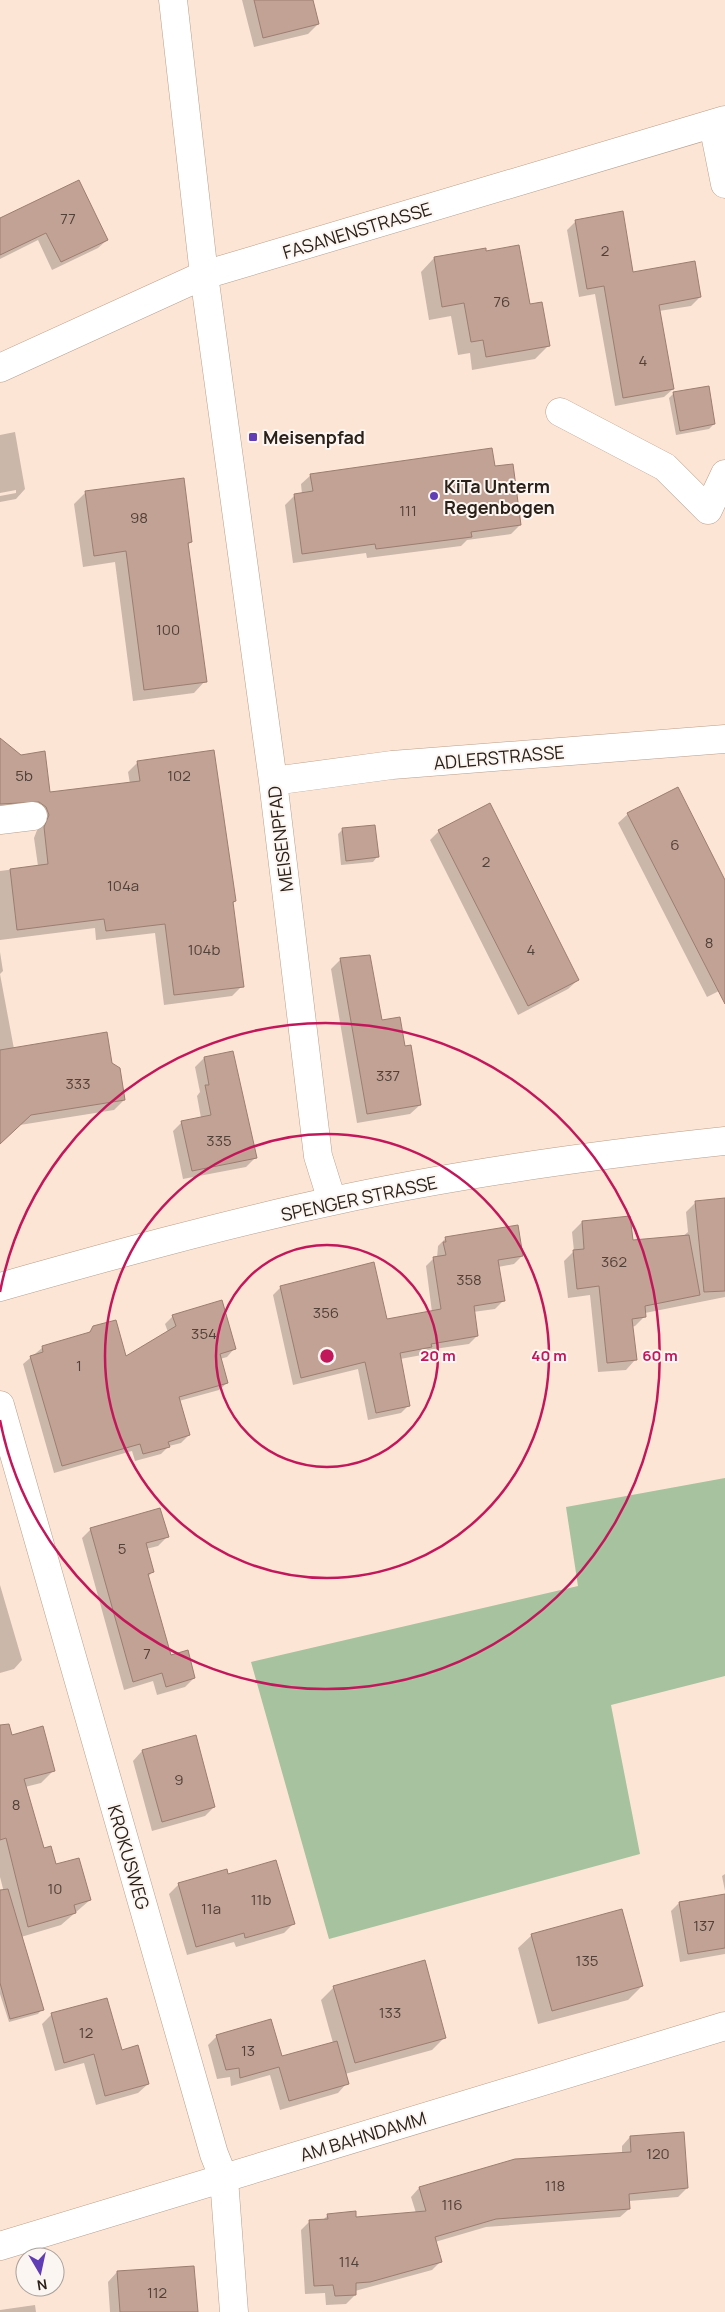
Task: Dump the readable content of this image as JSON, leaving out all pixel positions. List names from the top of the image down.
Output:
{
  "streets": {
    "street": [
      "FASANENSTRASSE",
      "ADLERSTRASSE",
      "MEISENPFAD",
      "SPENGER STRASSE",
      "KROKUSWEG",
      "AM BAHNDAMM"
    ]
  },
  "crossings": [
    ["FASANENSTRASSE", "MEISENPFAD"],
    ["ADLERSTRASSE", "MEISENPFAD"],
    ["MEISENPFAD", "SPENGER STRASSE"],
    ["KROKUSWEG", "AM BAHNDAMM"]
  ],
  "places": {
    "transit": ["Meisenpfad"],
    "other": ["KiTa Unterm Regenbogen"]
  },
  "house_numbers": [
    "77",
    "2",
    "76",
    "4",
    "111",
    "98",
    "100",
    "5b",
    "102",
    "6",
    "2",
    "104a",
    "8",
    "104b",
    "4",
    "337",
    "333",
    "335",
    "362",
    "358",
    "356",
    "354",
    "1",
    "5",
    "7",
    "9",
    "8",
    "10",
    "11b",
    "11a",
    "137",
    "135",
    "133",
    "12",
    "13",
    "120",
    "118",
    "116",
    "114",
    "112"
  ],
  "north": "bottom",
  "rings": ["20 m", "40 m", "60 m"]
}
